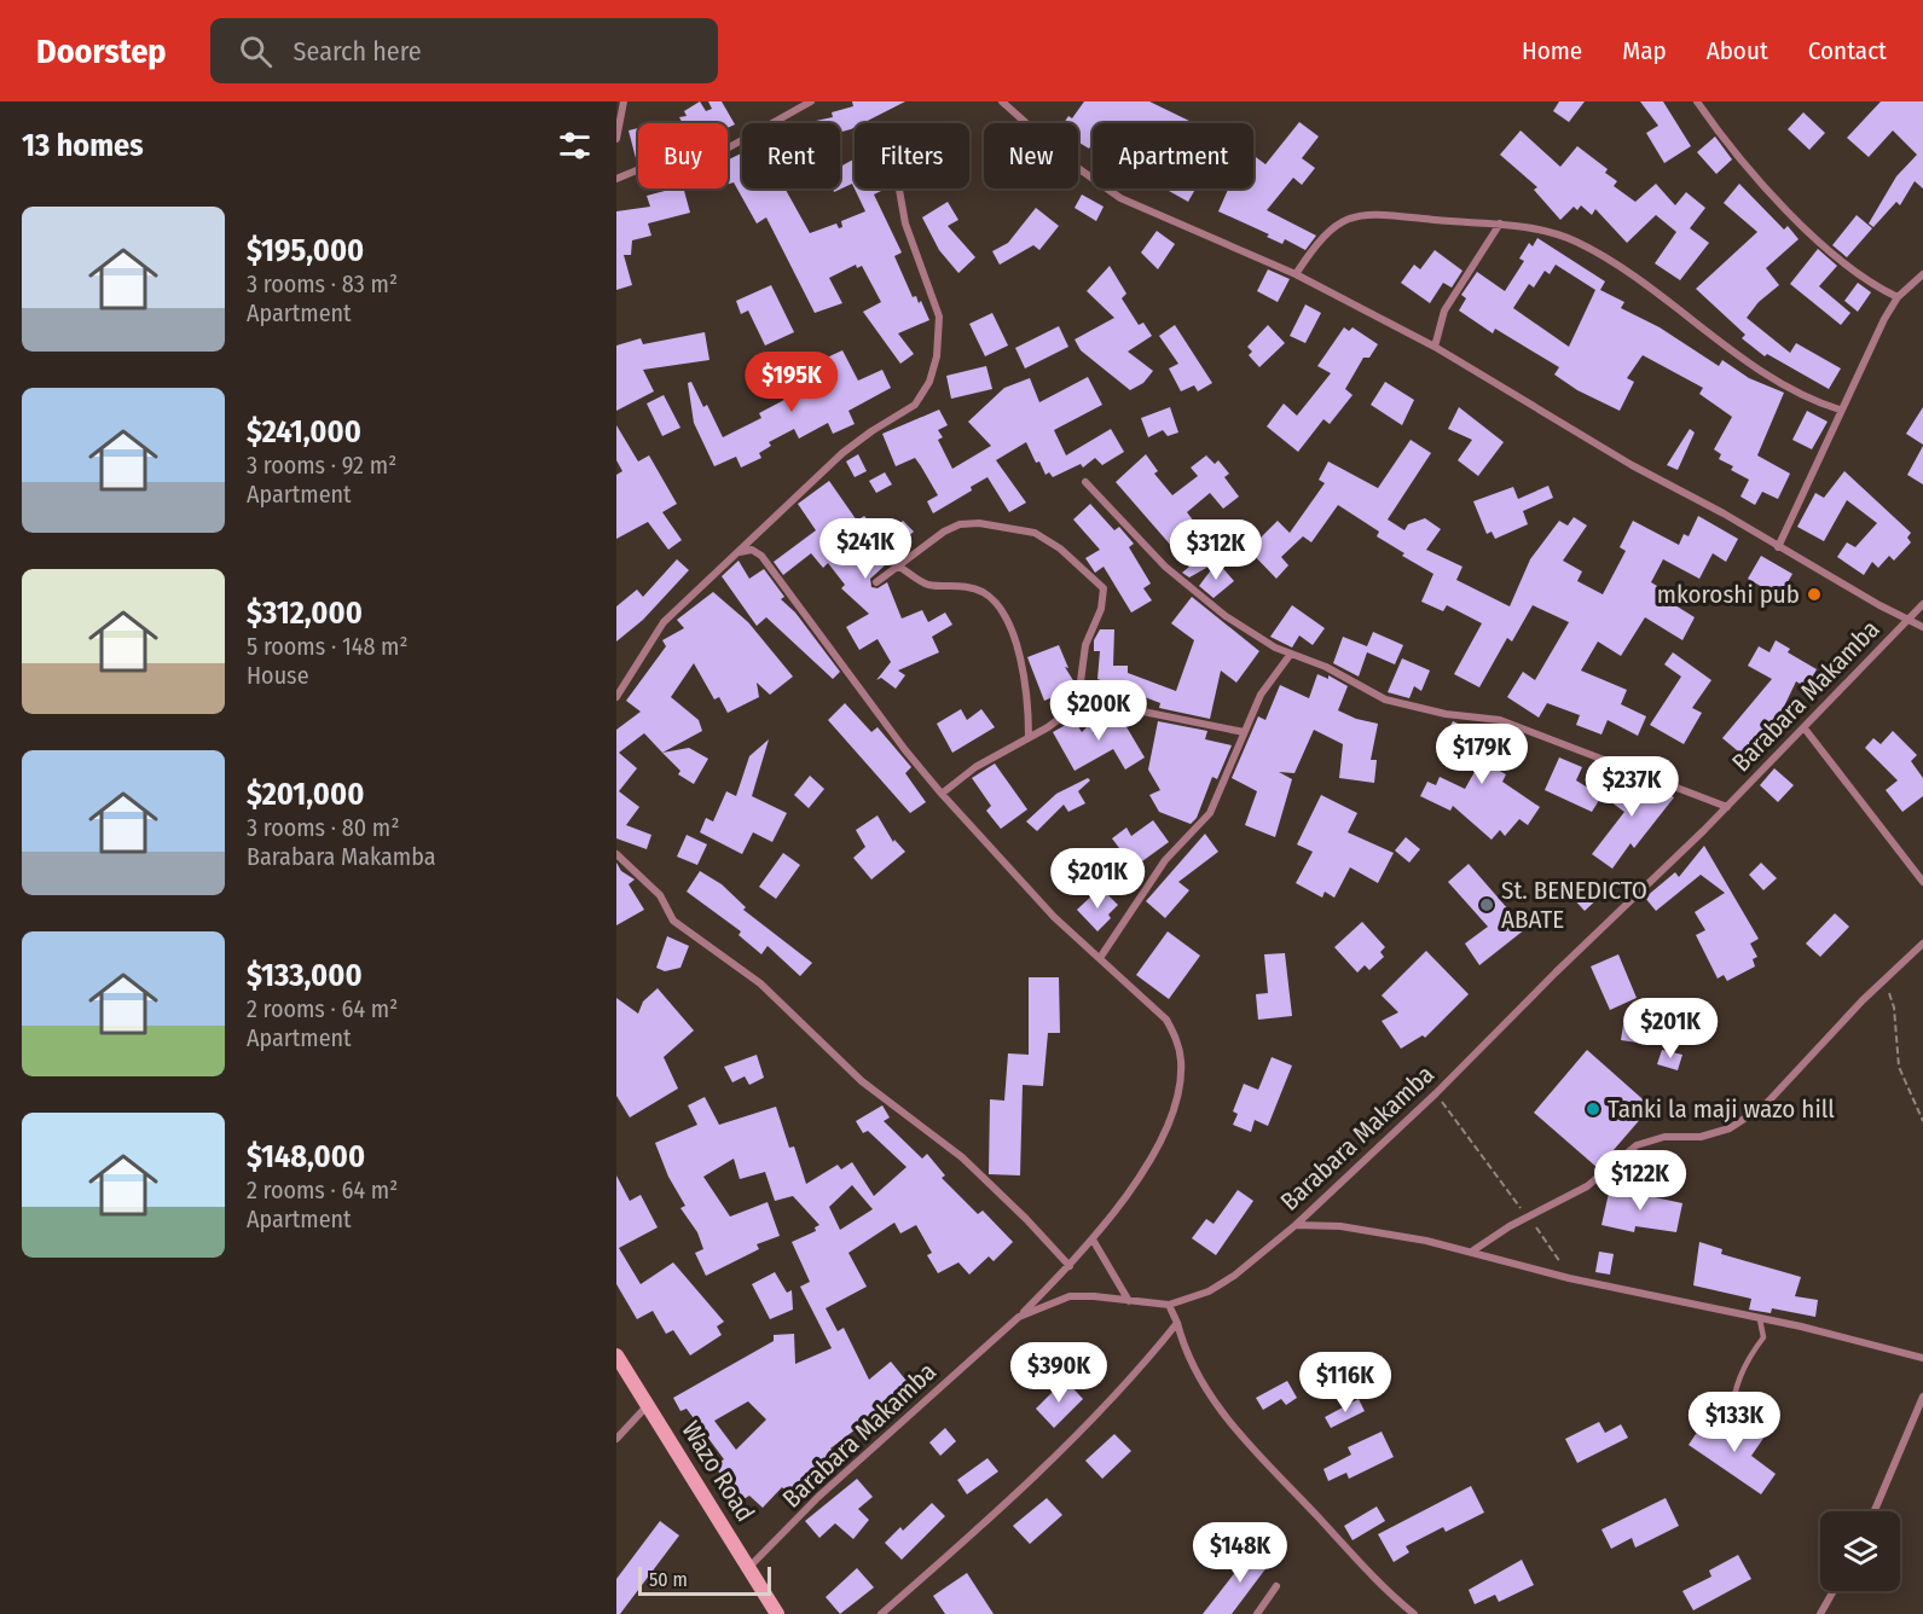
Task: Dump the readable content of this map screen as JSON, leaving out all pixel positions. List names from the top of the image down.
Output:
{
  "streets": {
    "main road": ["Wazo Road"],
    "street": ["Barabara Makamba"]
  },
  "crossings": [
    ["Barabara Makamba", "Wazo Road"]
  ],
  "places": ["mkoroshi pub", "St. BENEDICTO ABATE", "Tanki la maji wazo hill"],
  "scale_bar": "50 m",
  "page": {
    "header": "Doorstep",
    "search": "Search here",
    "nav": [
      "Home",
      "Map",
      "About",
      "Contact"
    ],
    "heading": "13 homes",
    "chip": [
      "Buy",
      "Rent",
      "Filters",
      "New",
      "Apartment"
    ],
    "list": [
      {
        "name": "$195,000",
        "note": "3 rooms · 83 m² · Apartment"
      },
      {
        "name": "$241,000",
        "note": "3 rooms · 92 m² · Apartment"
      },
      {
        "name": "$312,000",
        "note": "5 rooms · 148 m² · House"
      },
      {
        "name": "$201,000",
        "note": "3 rooms · 80 m² · Barabara Makamba"
      },
      {
        "name": "$133,000",
        "note": "2 rooms · 64 m² · Apartment"
      },
      {
        "name": "$148,000",
        "note": "2 rooms · 64 m² · Apartment"
      }
    ],
    "price": [
      "$195K",
      "$241K",
      "$312K",
      "$200K",
      "$179K",
      "$237K",
      "$201K",
      "$201K",
      "$122K",
      "$390K",
      "$116K",
      "$133K",
      "$148K"
    ],
    "scale": "50 m"
  }
}
